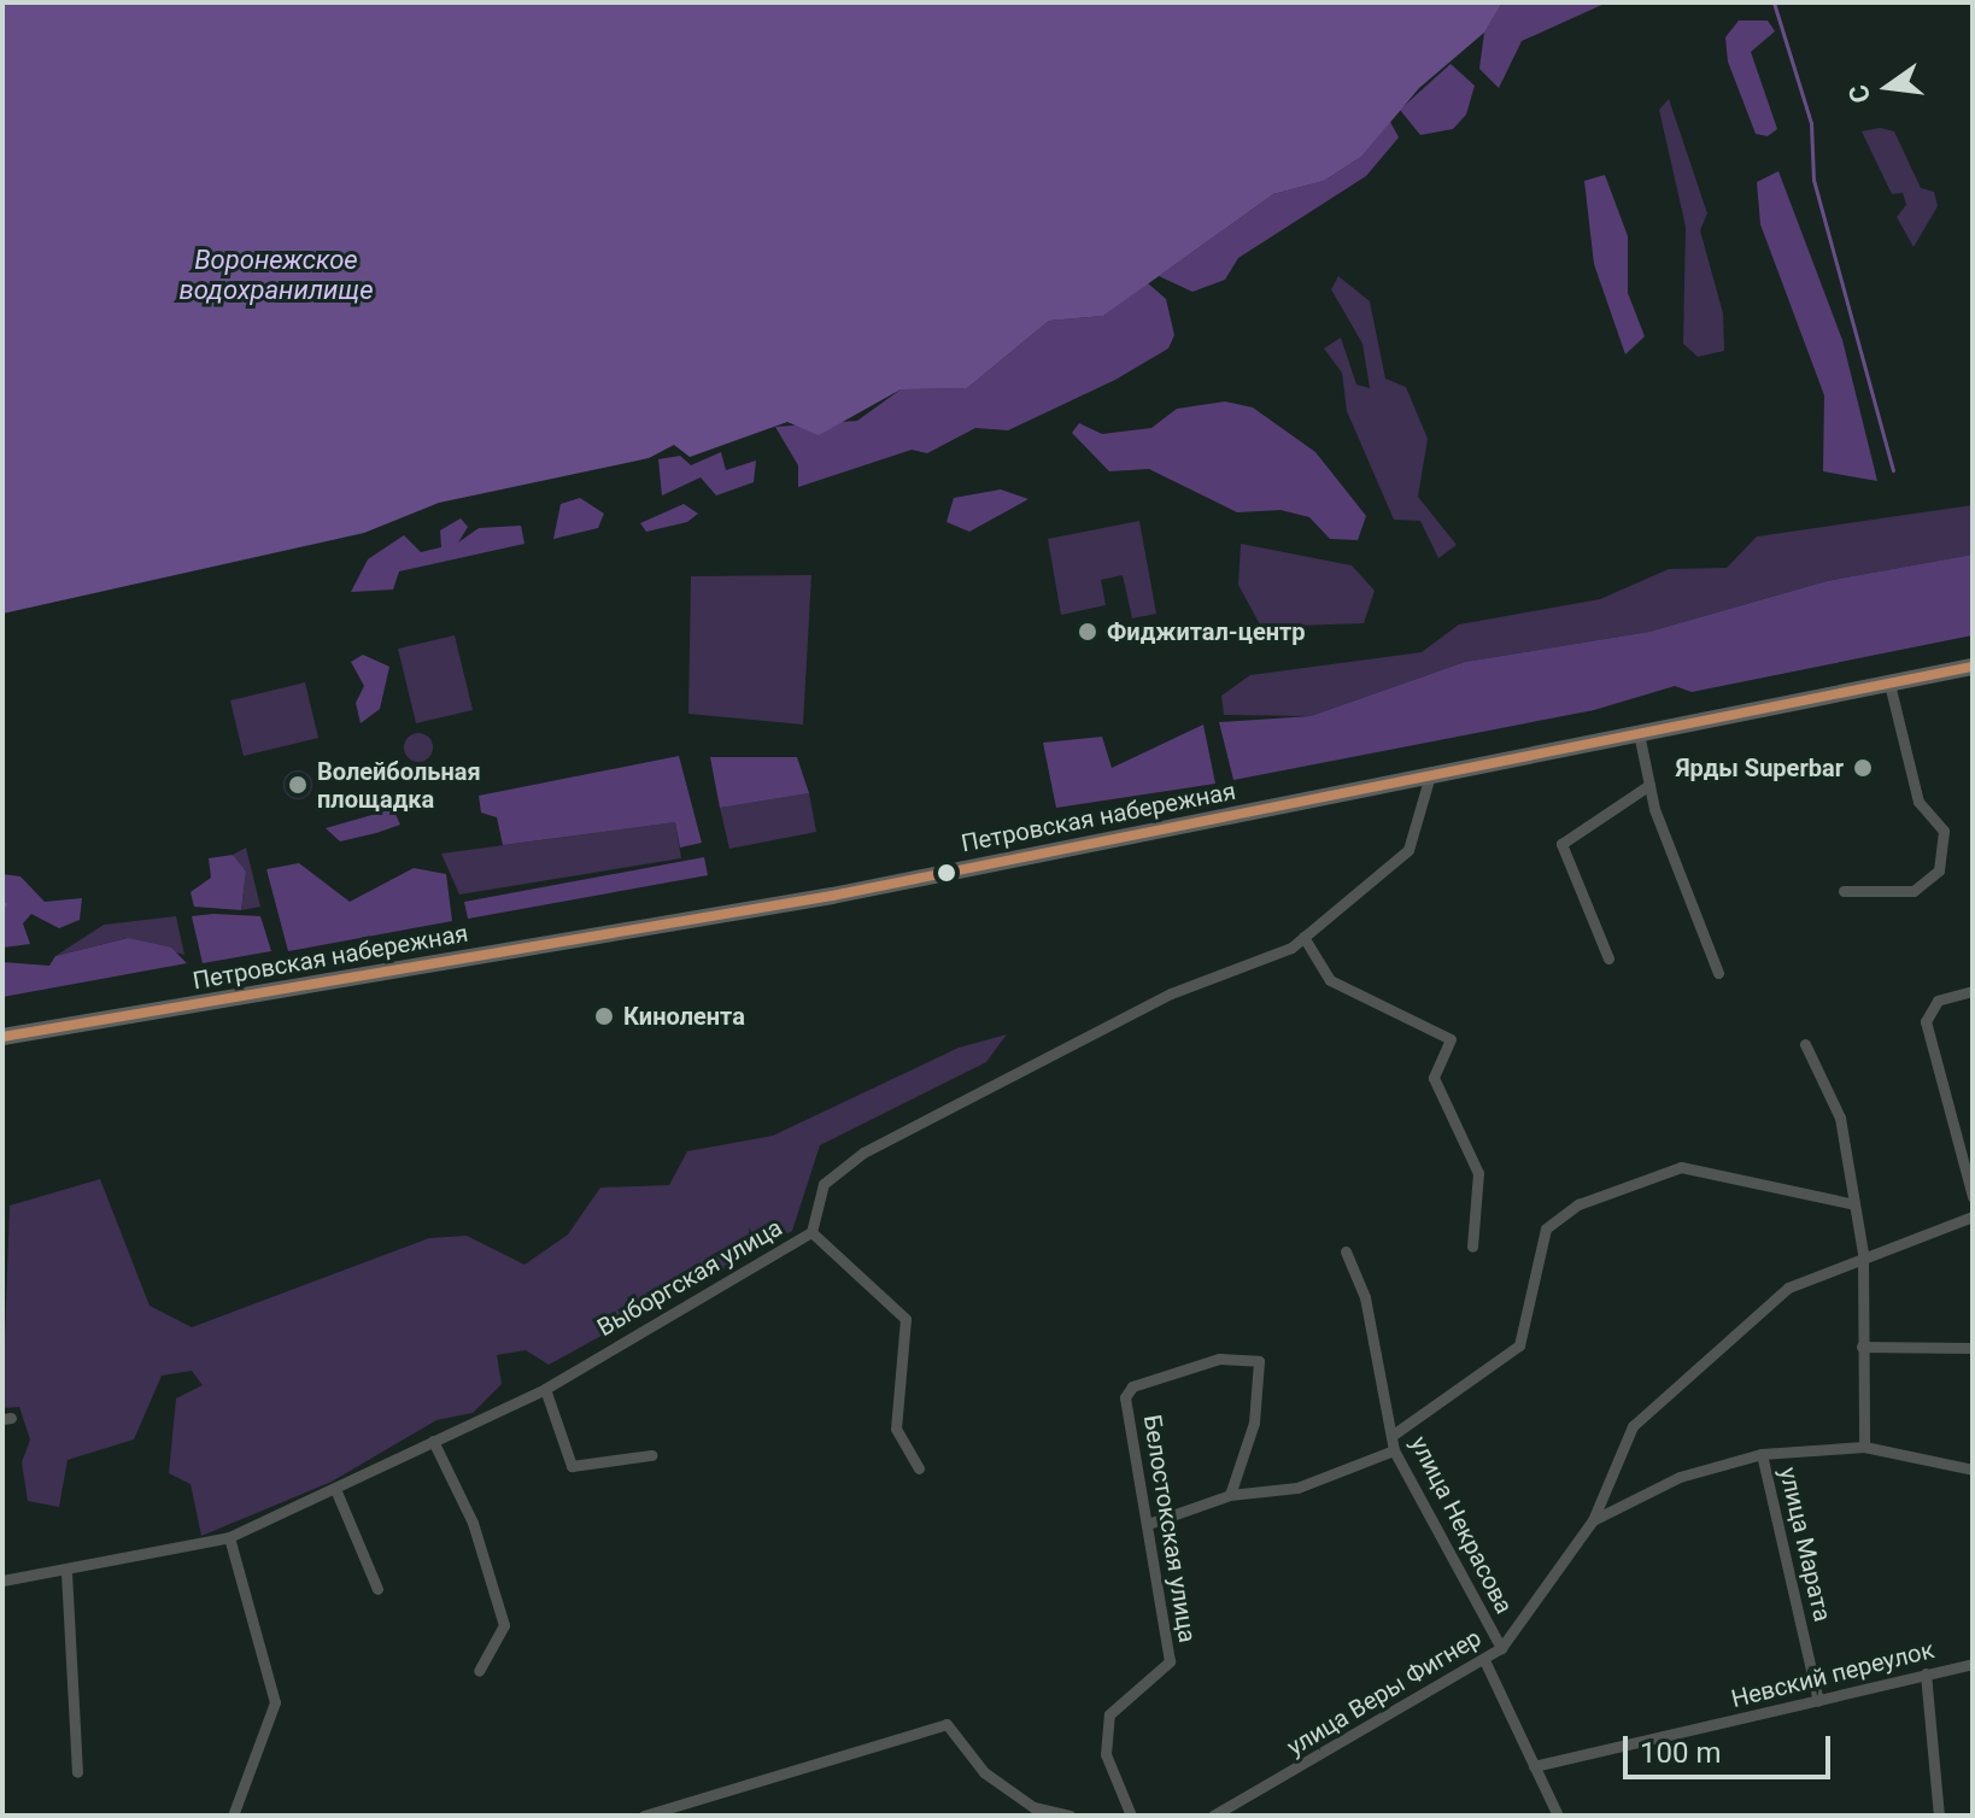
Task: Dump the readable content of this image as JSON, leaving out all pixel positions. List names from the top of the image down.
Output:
{
  "streets": {
    "main road": ["Петровская набережная"],
    "street": [
      "Выборгская улица",
      "улица Некрасова",
      "Белостокская улица",
      "улица Марата",
      "Невский переулок",
      "улица Веры Фигнер"
    ]
  },
  "crossings": [
    ["Петровская набережная", "Выборгская улица"],
    ["улица Некрасова", "улица Веры Фигнер"],
    ["улица Марата", "Невский переулок"],
    ["улица Марата", "улица Веры Фигнер"]
  ],
  "water": ["Воронежское водохранилище"],
  "places": [
    "Фиджитал-центр",
    "Ярды Superbar",
    "Волейбольная площадка",
    "Кинолента"
  ],
  "scale_bar": "100 m",
  "north": "left"
}
